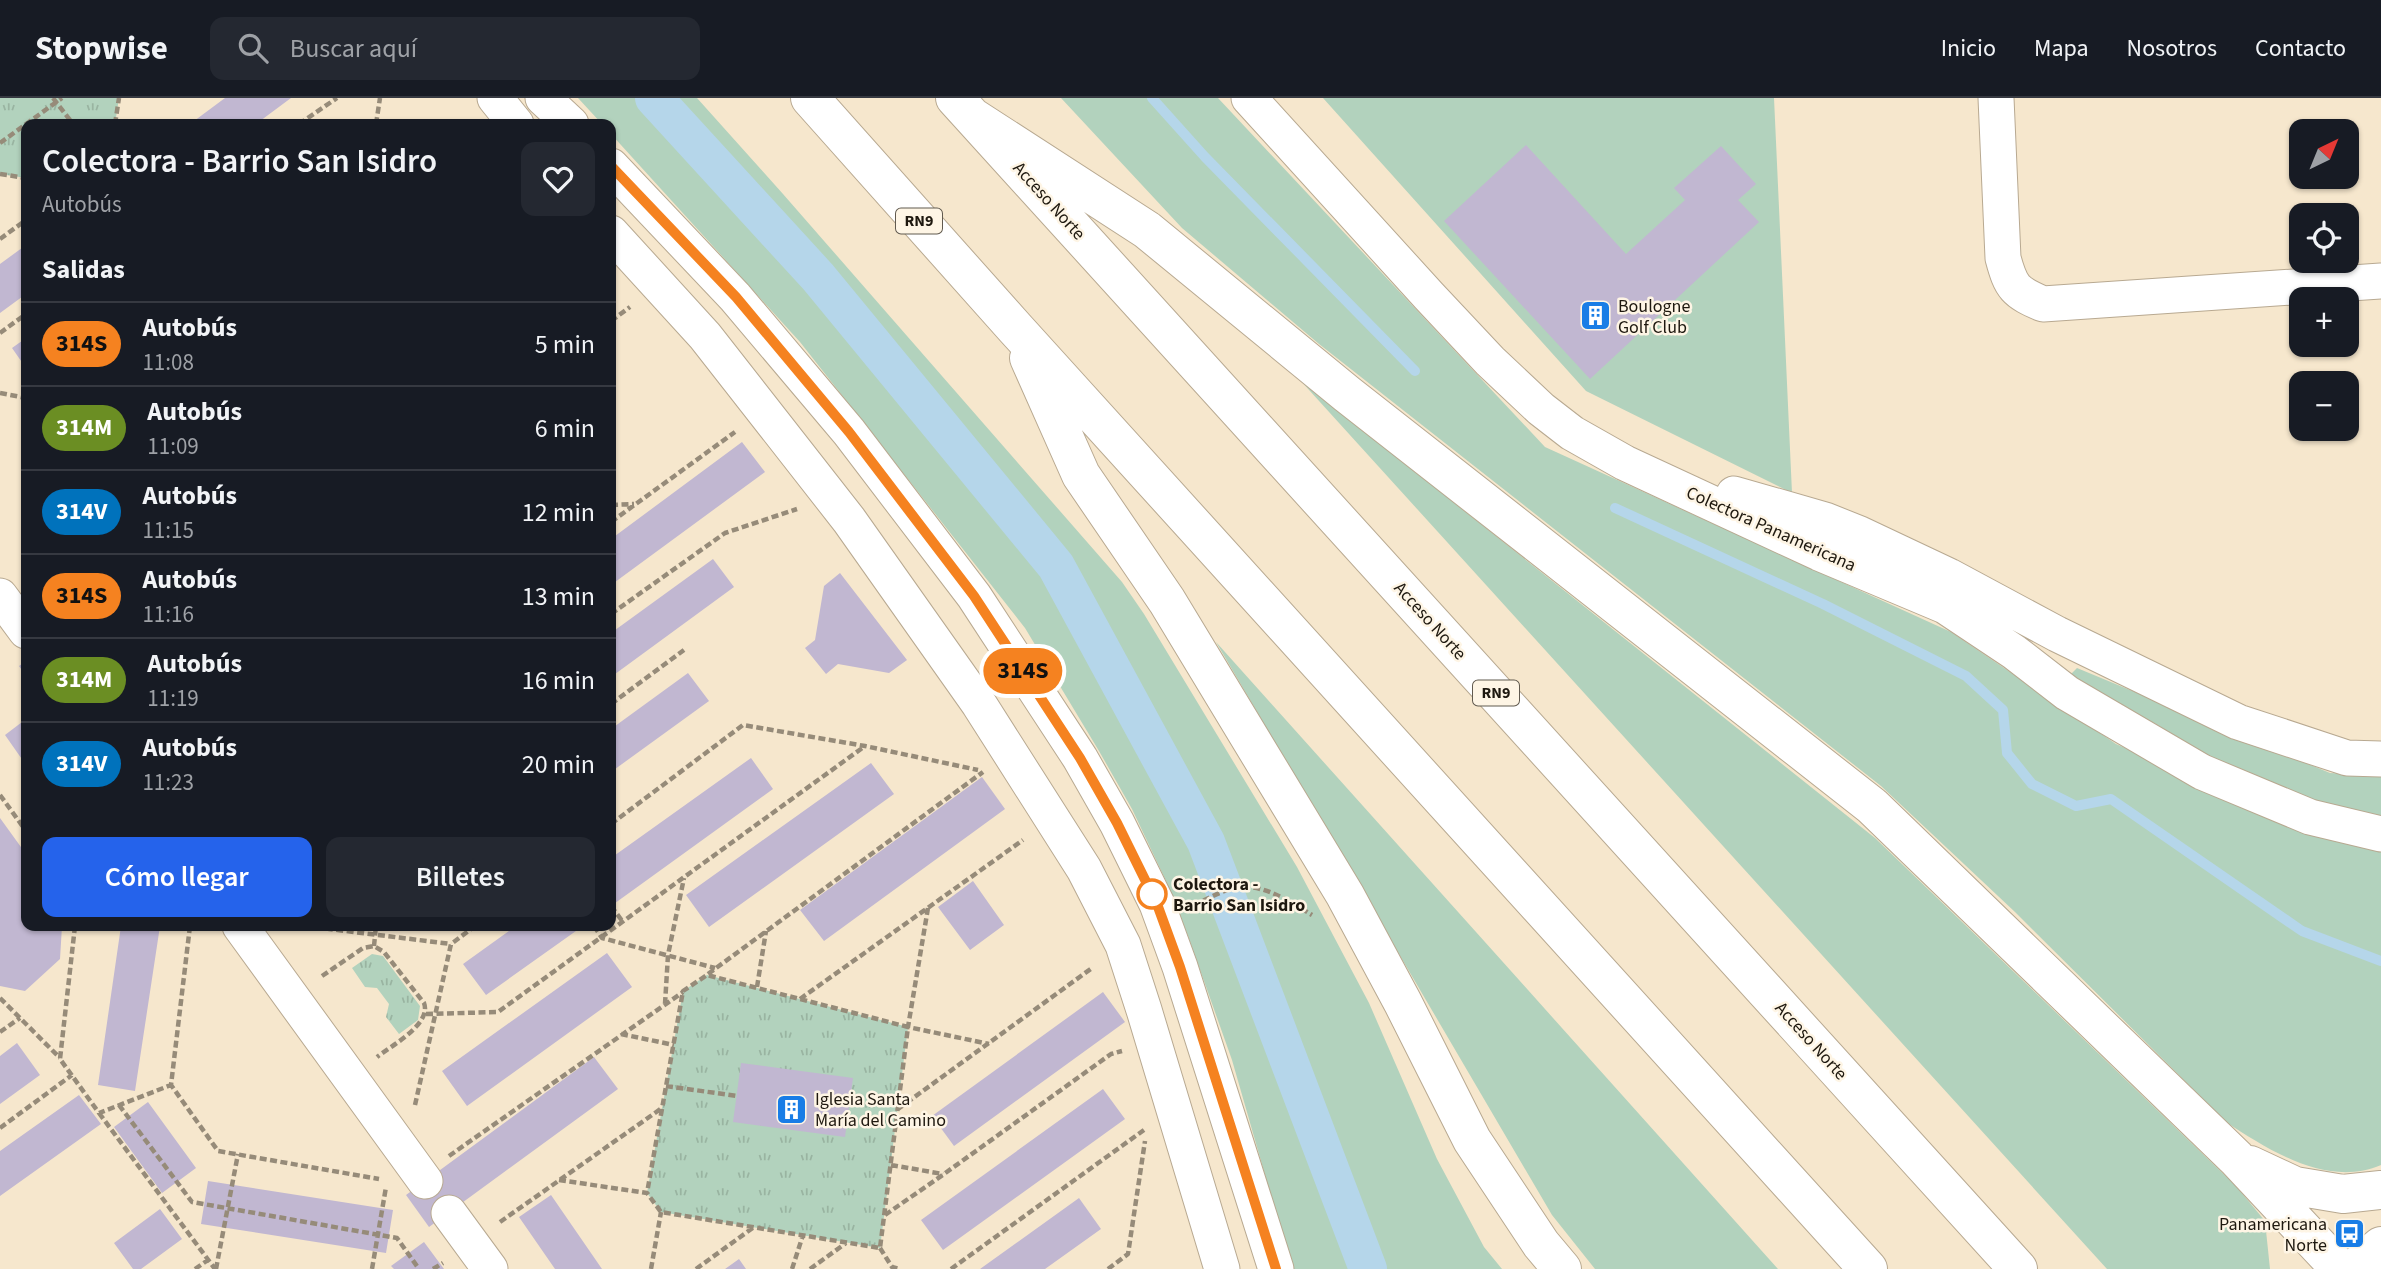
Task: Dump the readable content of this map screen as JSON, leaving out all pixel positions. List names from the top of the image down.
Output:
{
  "streets": {
    "main road": ["Acceso Norte", "RN9"],
    "street": ["Colectora Panamericana"]
  },
  "places": {
    "building": ["Boulogne Golf Club", "Iglesia Santa María del Camino"],
    "other": ["Colectora - Barrio San Isidro"],
    "bus stop": ["Panamericana Norte"]
  },
  "lines": ["bus line 314S"],
  "north": "top right",
  "page": {
    "header": "Stopwise",
    "search": "Buscar aquí",
    "nav": [
      "Inicio",
      "Mapa",
      "Nosotros",
      "Contacto"
    ],
    "on_map": "314S",
    "map_buttons": ["+", "−"],
    "heading": [
      ["Colectora - Barrio San Isidro", "Autobús"],
      "Salidas"
    ],
    "list": [
      {
        "mark": "314S",
        "name": "Autobús",
        "note": "11:08",
        "value": "5 min"
      },
      {
        "mark": "314M",
        "name": "Autobús",
        "note": "11:09",
        "value": "6 min"
      },
      {
        "mark": "314V",
        "name": "Autobús",
        "note": "11:15",
        "value": "12 min"
      },
      {
        "mark": "314S",
        "name": "Autobús",
        "note": "11:16",
        "value": "13 min"
      },
      {
        "mark": "314M",
        "name": "Autobús",
        "note": "11:19",
        "value": "16 min"
      },
      {
        "mark": "314V",
        "name": "Autobús",
        "note": "11:23",
        "value": "20 min"
      }
    ],
    "buttons": ["Cómo llegar", "Billetes"]
  }
}
